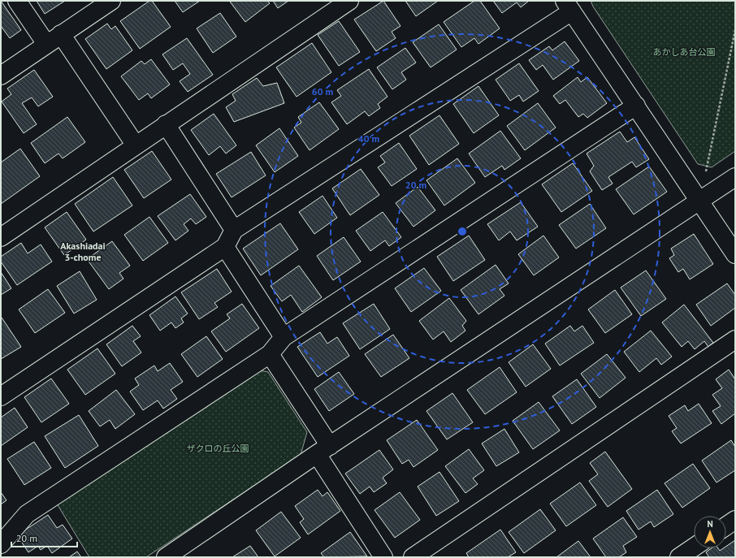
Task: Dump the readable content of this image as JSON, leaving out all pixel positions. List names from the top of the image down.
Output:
{
  "districts": ["Akashiadai 3-chome"],
  "parks": ["あかしあ台公園", "ザクロの丘公園"],
  "scale_bar": "20 m",
  "north": "top",
  "rings": ["60 m", "40 m", "20 m"]
}
